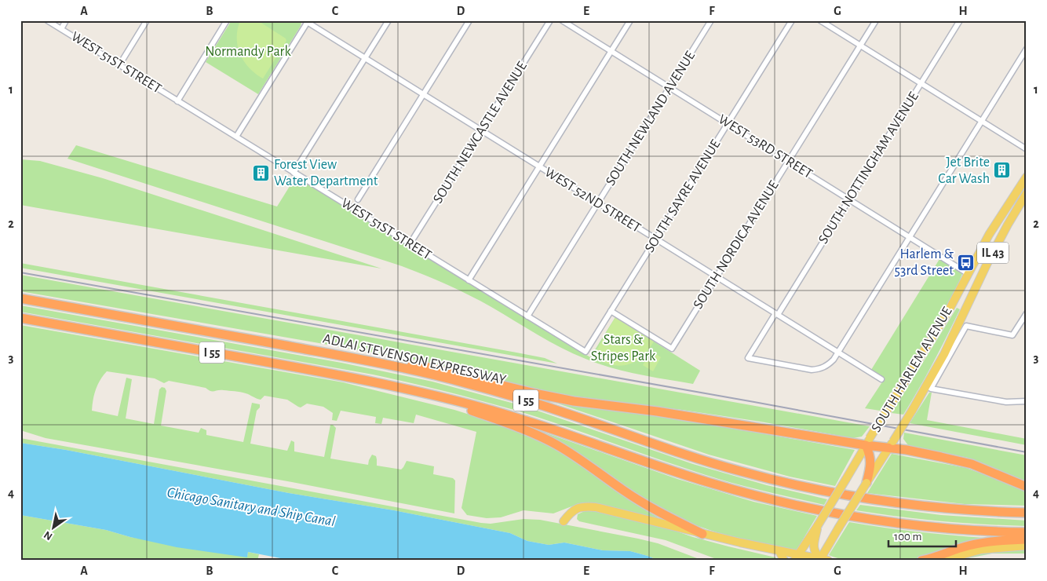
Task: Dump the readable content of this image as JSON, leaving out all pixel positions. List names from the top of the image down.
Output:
{
  "streets": {
    "highway": ["I 55", "ADLAI STEVENSON EXPRESSWAY"],
    "main road": ["IL 43", "SOUTH HARLEM AVENUE"],
    "street": [
      "WEST 51ST STREET",
      "SOUTH NEWLAND AVENUE",
      "SOUTH NEWCASTLE AVENUE",
      "WEST 53RD STREET",
      "SOUTH NOTTINGHAM AVENUE",
      "SOUTH SAYRE AVENUE",
      "WEST 52ND STREET",
      "SOUTH NORDICA AVENUE"
    ]
  },
  "crossings": [
    ["WEST 51ST STREET", "SOUTH NEWLAND AVENUE"],
    ["WEST 51ST STREET", "SOUTH NEWCASTLE AVENUE"],
    ["WEST 51ST STREET", "SOUTH SAYRE AVENUE"],
    ["SOUTH NEWLAND AVENUE", "WEST 53RD STREET"],
    ["SOUTH NEWLAND AVENUE", "WEST 52ND STREET"],
    ["SOUTH NEWCASTLE AVENUE", "WEST 52ND STREET"],
    ["WEST 53RD STREET", "SOUTH NOTTINGHAM AVENUE"],
    ["WEST 53RD STREET", "SOUTH SAYRE AVENUE"],
    ["WEST 53RD STREET", "SOUTH NORDICA AVENUE"],
    ["WEST 53RD STREET", "SOUTH HARLEM AVENUE"],
    ["SOUTH NOTTINGHAM AVENUE", "WEST 52ND STREET"],
    ["SOUTH SAYRE AVENUE", "WEST 52ND STREET"],
    ["SOUTH SAYRE AVENUE", "SOUTH NORDICA AVENUE"],
    ["WEST 52ND STREET", "SOUTH NORDICA AVENUE"]
  ],
  "water": ["Chicago Sanitary and Ship Canal"],
  "parks": ["Normandy Park", "Stars & Stripes Park"],
  "places": {
    "building": ["Jet Brite Car Wash", "Forest View Water Department"],
    "bus stop": ["Harlem & 53rd Street"]
  },
  "scale_bar": "100 m",
  "north": "bottom left",
  "grid": {
    "columns": [
      "A",
      "B",
      "C",
      "D",
      "E",
      "F",
      "G",
      "H"
    ],
    "rows": [
      "1",
      "2",
      "3",
      "4"
    ]
  }
}
